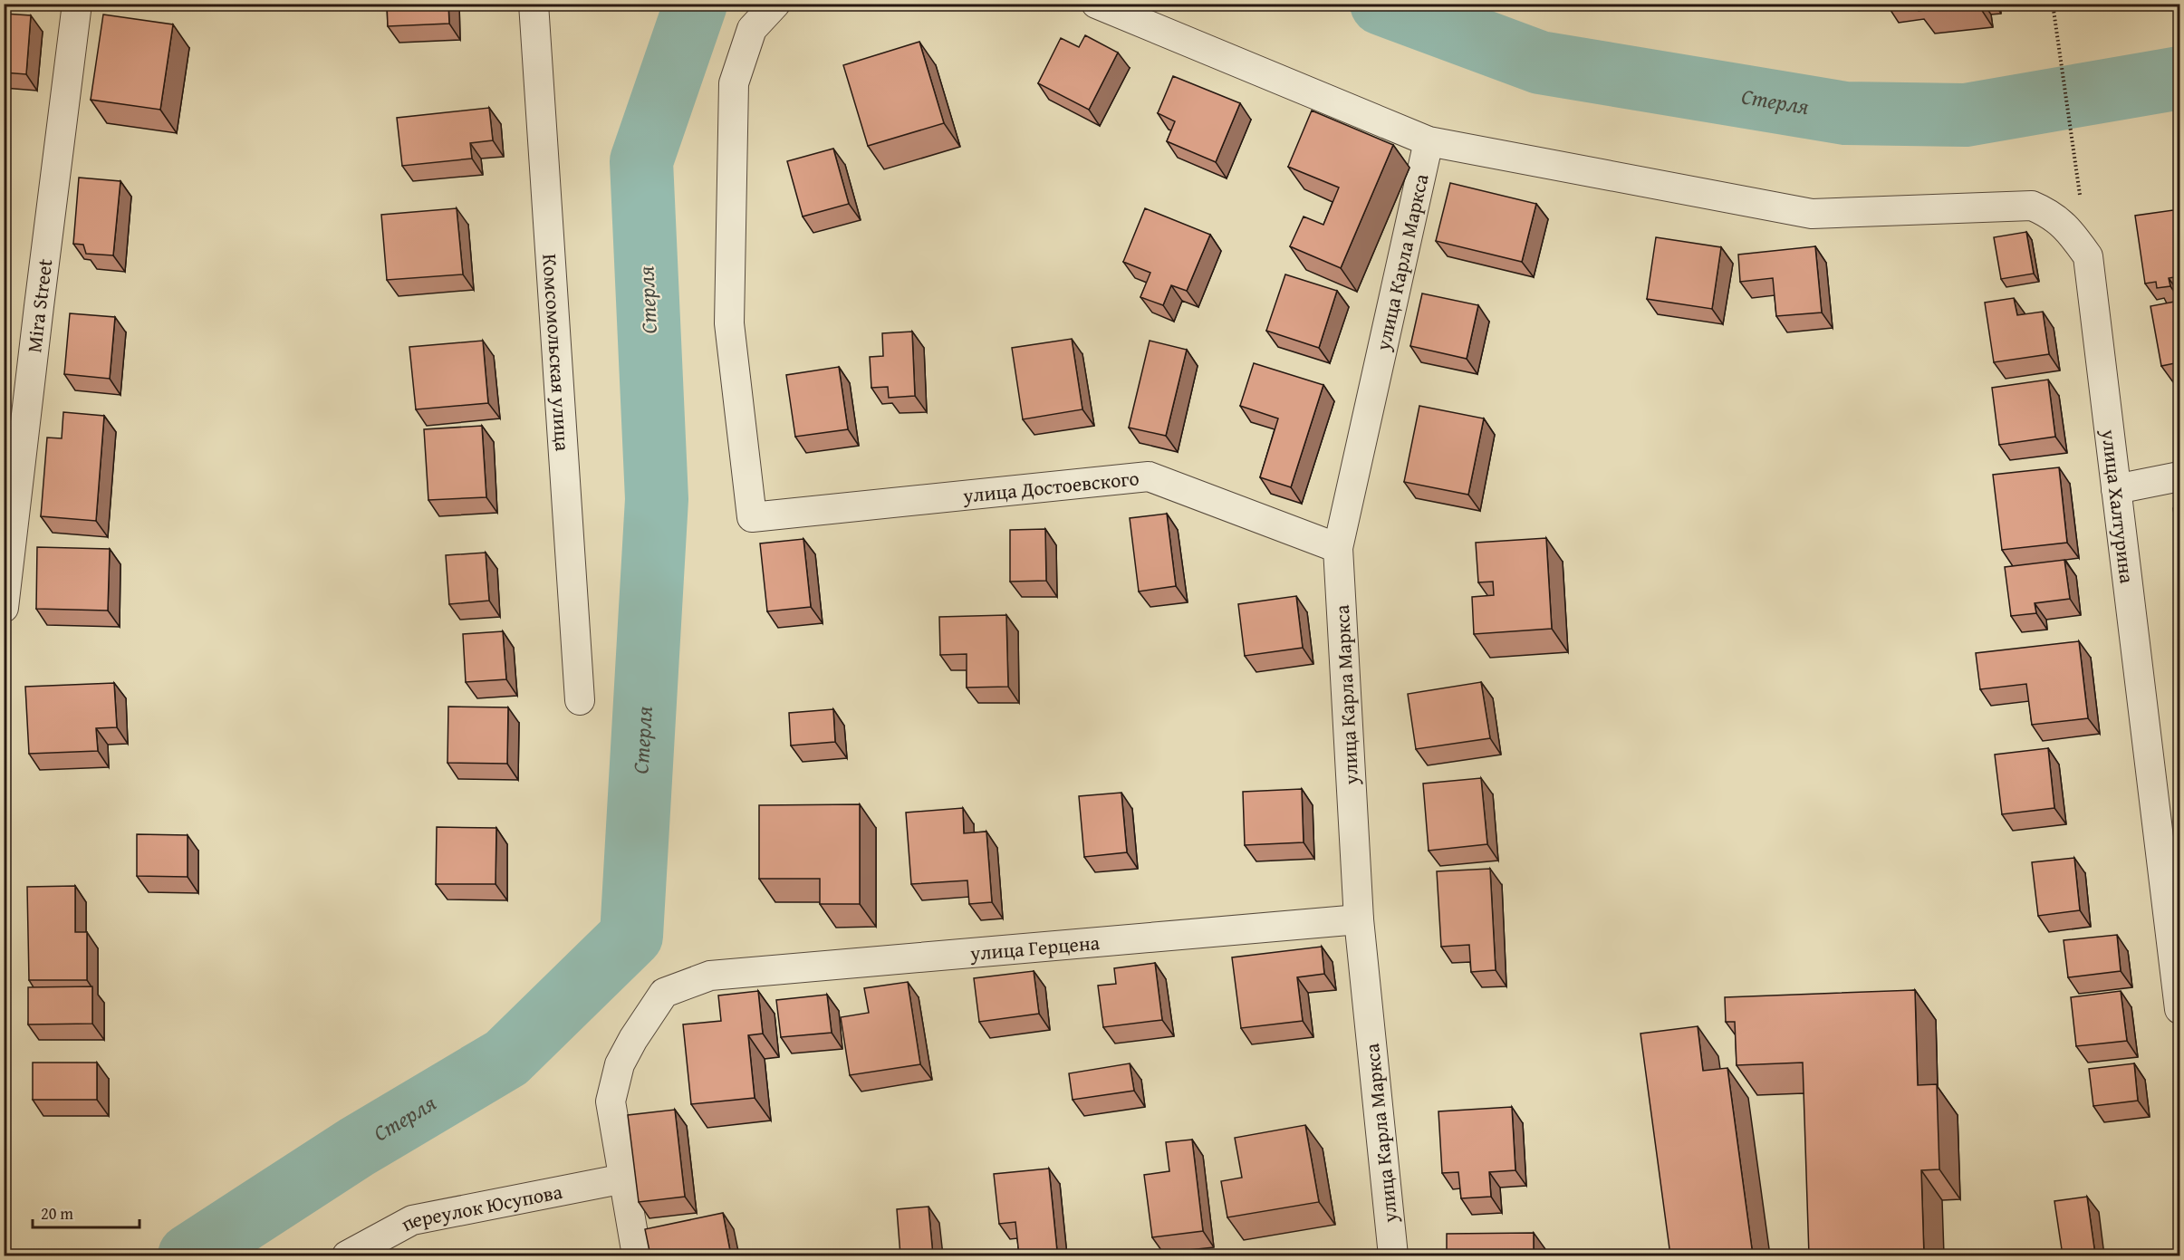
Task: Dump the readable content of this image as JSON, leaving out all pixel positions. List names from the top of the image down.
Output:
{
  "streets": {
    "street": [
      "улица Карла Маркса",
      "Mira Street",
      "Комсомольская улица",
      "улица Достоевского",
      "улица Халтурина",
      "улица Герцена",
      "переулок Юсупова"
    ]
  },
  "crossings": [
    ["улица Карла Маркса", "улица Достоевского"],
    ["улица Карла Маркса", "улица Халтурина"],
    ["улица Карла Маркса", "улица Герцена"],
    ["улица Герцена", "переулок Юсупова"]
  ],
  "water": ["Стерля"],
  "scale_bar": "20 m"
}
